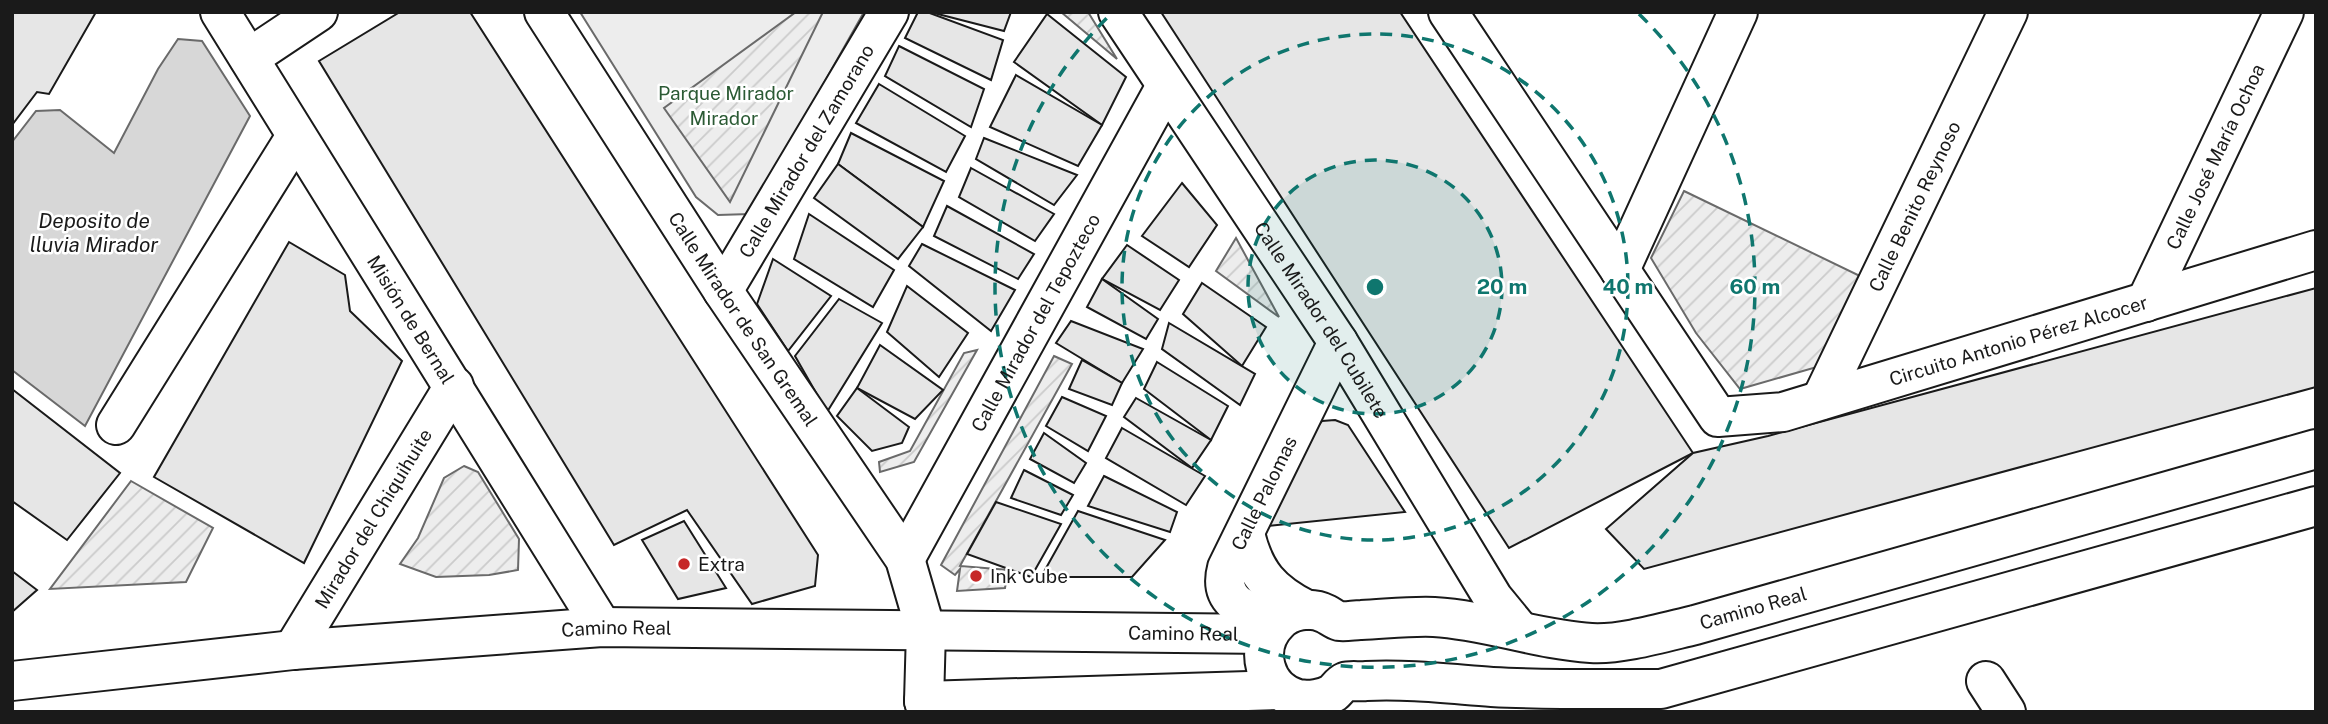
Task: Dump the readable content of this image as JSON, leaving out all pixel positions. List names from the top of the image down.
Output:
{
  "streets": {
    "street": [
      "Calle Mirador del Zamorano",
      "Calle José María Ochoa",
      "Calle Benito Reynoso",
      "Calle Mirador de San Gremal",
      "Misión de Bernal",
      "Calle Mirador del Cubilete",
      "Calle Mirador del Tepozteco",
      "Circuito Antonio Pérez Alcocer",
      "Calle Palomas",
      "Mirador del Chiquihuite",
      "Camino Real"
    ]
  },
  "crossings": [
    ["Calle Mirador del Zamorano", "Calle Mirador de San Gremal"],
    ["Calle José María Ochoa", "Circuito Antonio Pérez Alcocer"],
    ["Calle Benito Reynoso", "Circuito Antonio Pérez Alcocer"],
    ["Calle Mirador de San Gremal", "Calle Mirador del Tepozteco"],
    ["Calle Mirador de San Gremal", "Camino Real"],
    ["Misión de Bernal", "Mirador del Chiquihuite"],
    ["Misión de Bernal", "Camino Real"],
    ["Calle Mirador del Cubilete", "Calle Mirador del Tepozteco"],
    ["Calle Mirador del Cubilete", "Calle Palomas"],
    ["Calle Mirador del Cubilete", "Camino Real"],
    ["Calle Palomas", "Camino Real"],
    ["Mirador del Chiquihuite", "Camino Real"]
  ],
  "water": ["Deposito de lluvia Mirador"],
  "parks": ["Parque Mirador", "Mirador"],
  "places": ["Extra", "Ink Cube"],
  "rings": ["20 m", "40 m", "60 m"]
}
